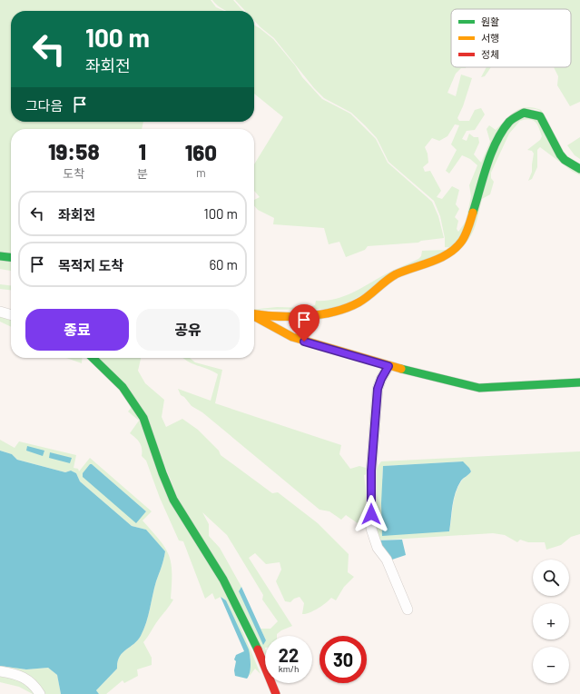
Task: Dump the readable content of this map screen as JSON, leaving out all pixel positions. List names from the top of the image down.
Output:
{
  "legend": ["원활", "서행", "정체"],
  "page": {
    "turn": ["100 m", "좌회전"],
    "then": "그다음",
    "eta": [
      "19:58",
      "도착",
      "1",
      "분",
      "160",
      "m"
    ],
    "list": [
      {
        "name": "좌회전",
        "value": "100 m"
      },
      {
        "name": "목적지 도착",
        "value": "60 m"
      }
    ],
    "buttons": ["종료", "공유"],
    "map_buttons": ["+", "−"],
    "speed": "22 km/h",
    "limit": "30"
  }
}
